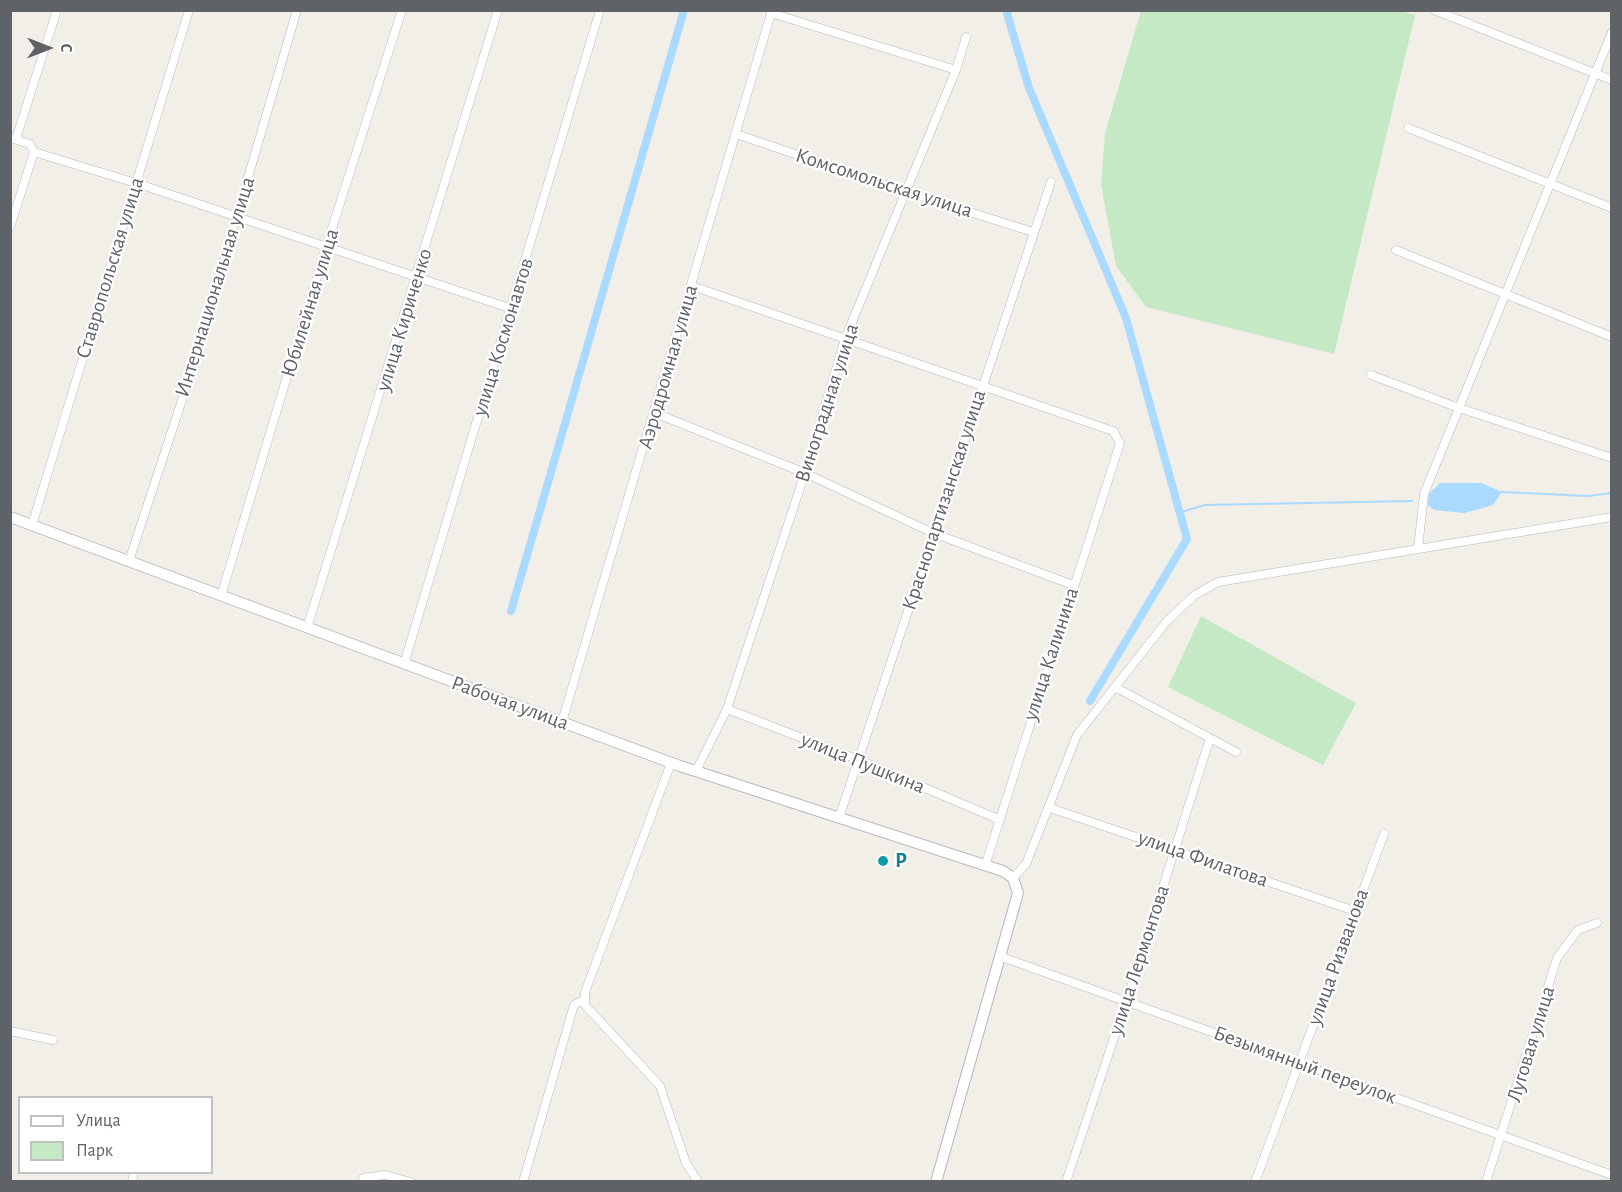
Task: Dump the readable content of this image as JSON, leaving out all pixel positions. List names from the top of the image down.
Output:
{
  "streets": {
    "street": [
      "Комсомольская улица",
      "Ставропольская улица",
      "Интернациональная улица",
      "Юбилейная улица",
      "улица Кириченко",
      "улица Космонавтов",
      "Аэродромная улица",
      "Виноградная улица",
      "Краснопартизанская улица",
      "улица Калинина",
      "Рабочая улица",
      "улица Пушкина",
      "улица Филатова",
      "улица Ризванова",
      "улица Лермонтова",
      "Луговая улица",
      "Безымянный переулок"
    ]
  },
  "crossings": [
    ["Комсомольская улица", "Аэродромная улица"],
    ["Комсомольская улица", "Виноградная улица"],
    ["Комсомольская улица", "Краснопартизанская улица"],
    ["Ставропольская улица", "Рабочая улица"],
    ["Интернациональная улица", "Рабочая улица"],
    ["Юбилейная улица", "Рабочая улица"],
    ["улица Кириченко", "Рабочая улица"],
    ["улица Космонавтов", "Рабочая улица"],
    ["Аэродромная улица", "Рабочая улица"],
    ["Виноградная улица", "Рабочая улица"],
    ["Виноградная улица", "улица Пушкина"],
    ["Краснопартизанская улица", "улица Калинина"],
    ["Краснопартизанская улица", "Рабочая улица"],
    ["Краснопартизанская улица", "улица Пушкина"],
    ["улица Калинина", "Рабочая улица"],
    ["улица Калинина", "улица Пушкина"],
    ["улица Филатова", "улица Ризванова"],
    ["улица Филатова", "улица Лермонтова"],
    ["улица Ризванова", "Безымянный переулок"],
    ["улица Лермонтова", "Безымянный переулок"],
    ["Луговая улица", "Безымянный переулок"]
  ],
  "places": ["Р"],
  "legend": ["Улица", "Парк"],
  "north": "right"
}
